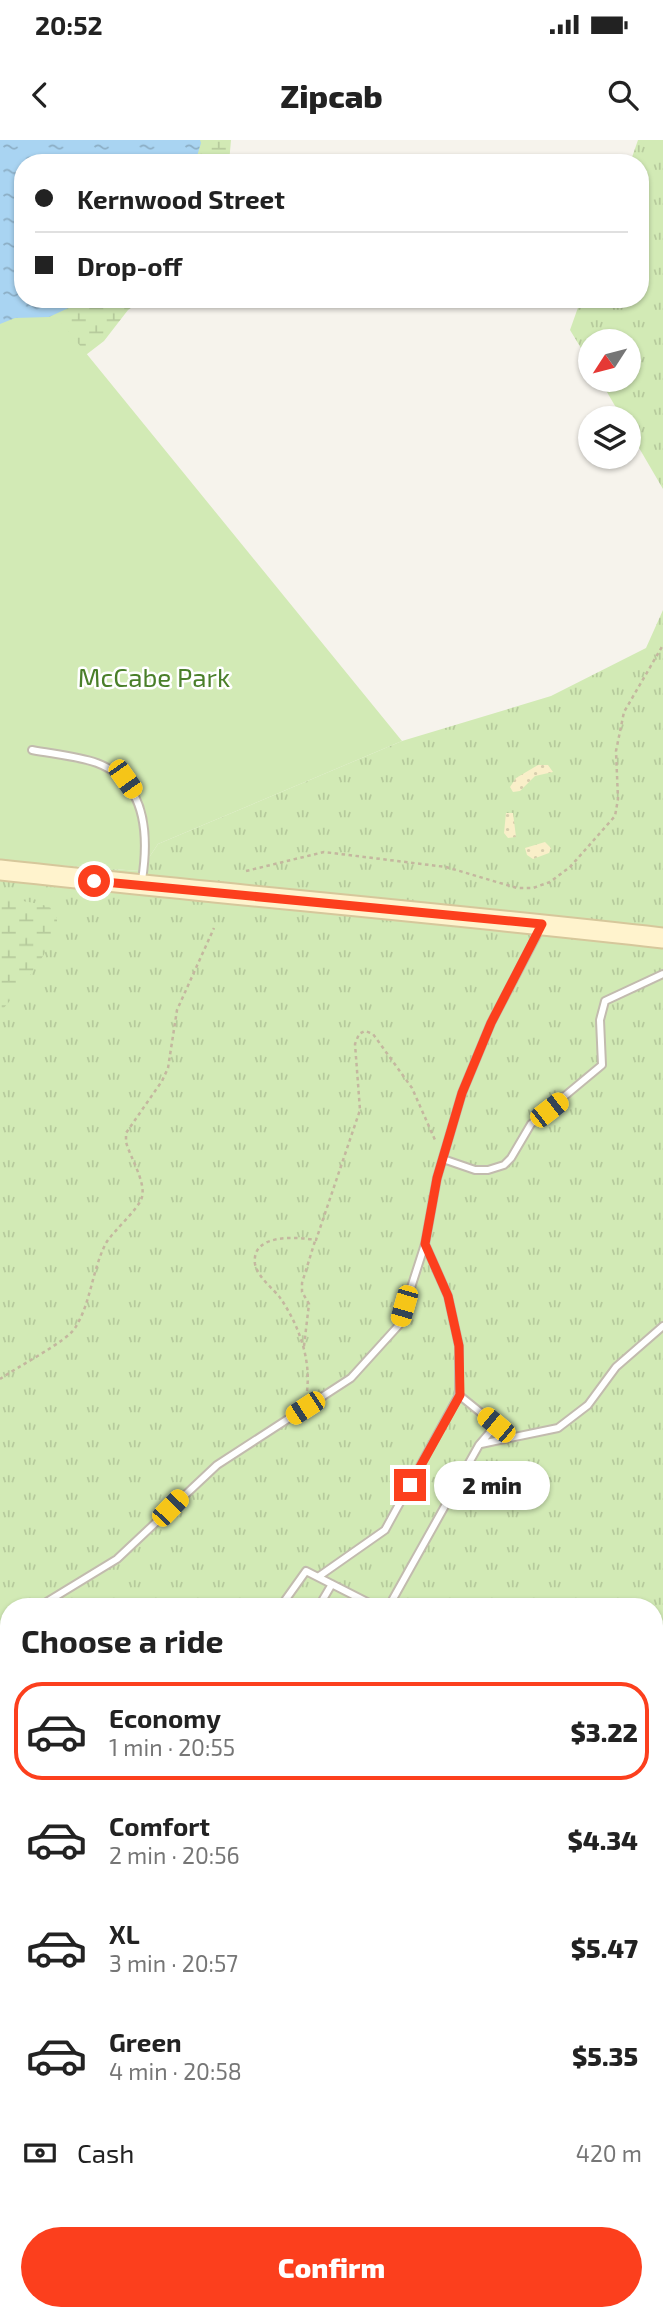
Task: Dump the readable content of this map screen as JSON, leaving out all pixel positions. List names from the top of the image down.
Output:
{
  "parks": ["McCabe Park"],
  "north": "bottom left",
  "page": {
    "status": "20:52",
    "header": "Zipcab",
    "banner": ["Kernwood Street", "Drop-off"],
    "bubble": "2 min",
    "heading": "Choose a ride",
    "list": [
      {
        "name": "Economy",
        "note": "1 min · 20:55",
        "value": "$3.22"
      },
      {
        "name": "Comfort",
        "note": "2 min · 20:56",
        "value": "$4.34"
      },
      {
        "name": "XL",
        "note": "3 min · 20:57",
        "value": "$5.47"
      },
      {
        "name": "Green",
        "note": "4 min · 20:58",
        "value": "$5.35"
      }
    ],
    "pay": ["Cash", "420 m"],
    "buttons": "Confirm"
  }
}
